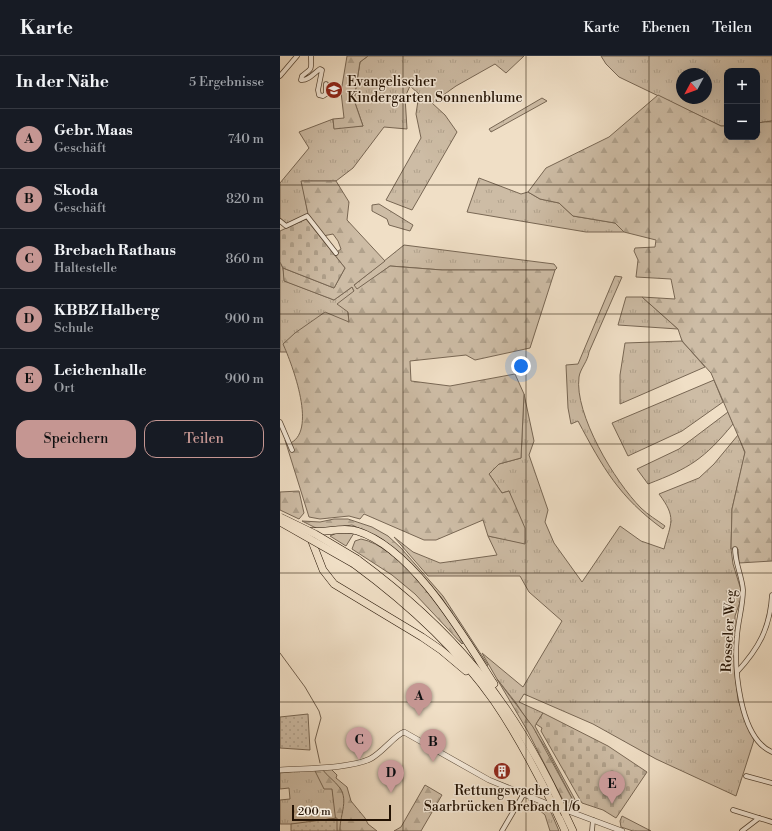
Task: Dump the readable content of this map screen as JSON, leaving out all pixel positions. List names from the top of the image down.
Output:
{
  "streets": {
    "street": ["Rosseler Weg"]
  },
  "places": {
    "school or university": ["Evangelischer Kindergarten Sonnenblume"],
    "building": ["Rettungswache Saarbrücken Brebach 1/6"]
  },
  "scale_bar": "200 m",
  "north": "bottom left",
  "page": {
    "header": "Karte",
    "nav": ["Karte", "Ebenen", "Teilen"],
    "heading": ["In der Nähe", "5 Ergebnisse"],
    "map_buttons": ["+", "−"],
    "list": [
      {
        "mark": "A",
        "name": "Gebr. Maas",
        "note": "Geschäft",
        "value": "740 m"
      },
      {
        "mark": "B",
        "name": "Skoda",
        "note": "Geschäft",
        "value": "820 m"
      },
      {
        "mark": "C",
        "name": "Brebach Rathaus",
        "note": "Haltestelle",
        "value": "860 m"
      },
      {
        "mark": "D",
        "name": "KBBZ Halberg",
        "note": "Schule",
        "value": "900 m"
      },
      {
        "mark": "E",
        "name": "Leichenhalle",
        "note": "Ort",
        "value": "900 m"
      }
    ],
    "buttons": ["Speichern", "Teilen"],
    "pins": [
      "A",
      "C",
      "B",
      "D",
      "E"
    ],
    "scale": "200 m"
  }
}
